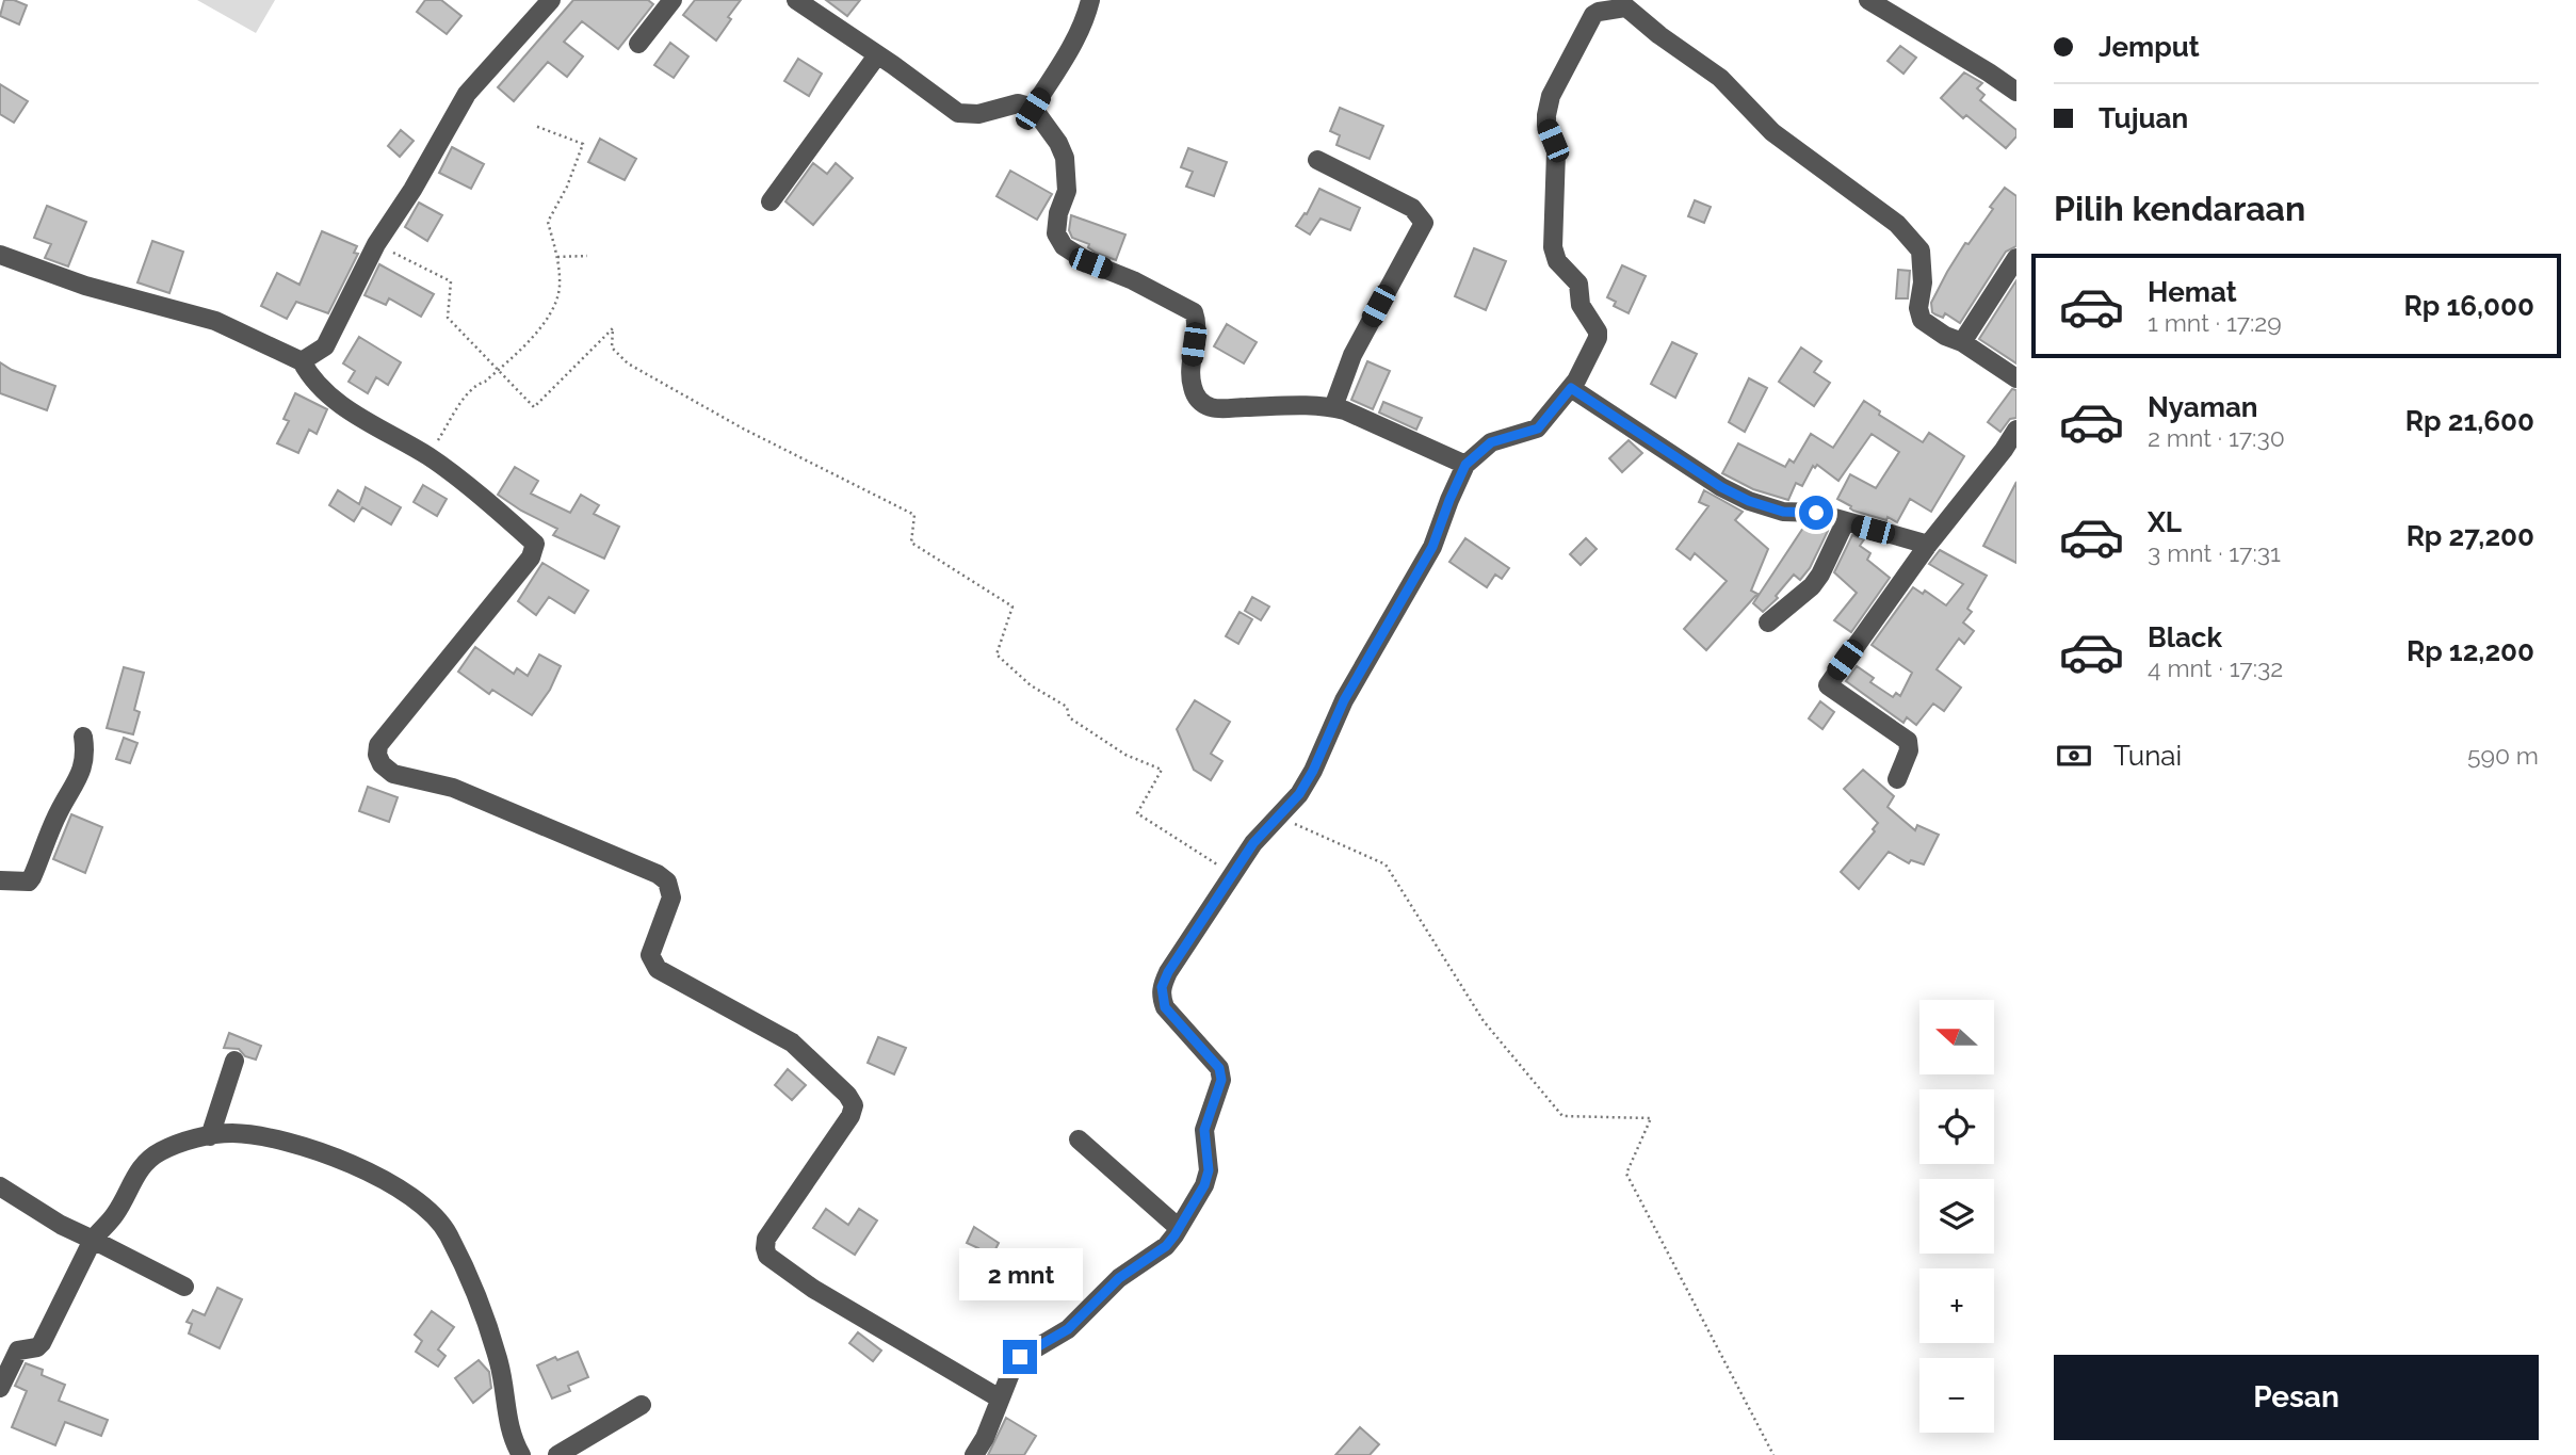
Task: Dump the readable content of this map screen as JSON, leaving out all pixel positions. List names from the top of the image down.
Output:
{
  "north": "left",
  "page": {
    "banner": ["Jemput", "Tujuan"],
    "heading": "Pilih kendaraan",
    "list": [
      {
        "name": "Hemat",
        "note": "1 mnt · 17:29",
        "value": "Rp 16,000"
      },
      {
        "name": "Nyaman",
        "note": "2 mnt · 17:30",
        "value": "Rp 21,600"
      },
      {
        "name": "XL",
        "note": "3 mnt · 17:31",
        "value": "Rp 27,200"
      },
      {
        "name": "Black",
        "note": "4 mnt · 17:32",
        "value": "Rp 12,200"
      }
    ],
    "pay": ["Tunai", "590 m"],
    "map_buttons": ["+", "−"],
    "bubble": "2 mnt",
    "buttons": "Pesan"
  }
}
